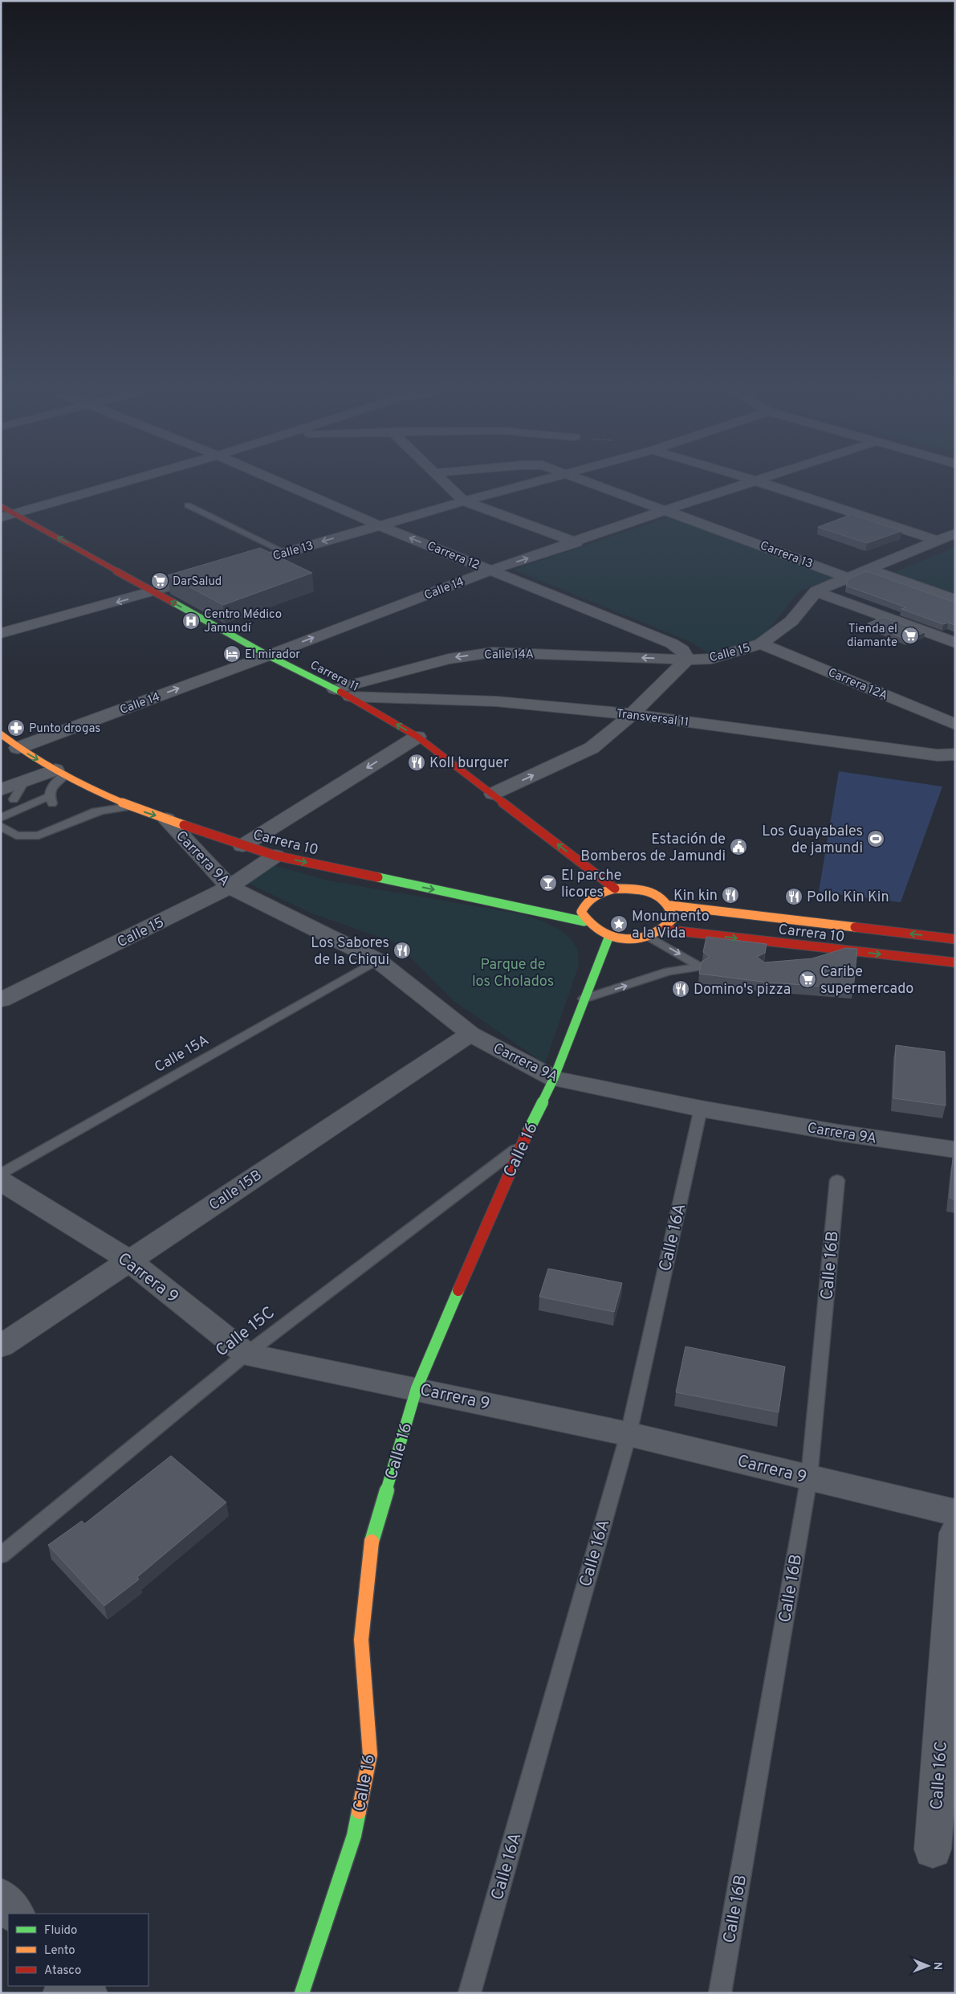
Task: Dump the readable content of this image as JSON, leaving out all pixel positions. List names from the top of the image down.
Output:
{
  "streets": {
    "main road": ["Carrera 11", "Carrera 10", "Calle 16"],
    "street": [
      "Calle 13",
      "Carrera 13",
      "Carrera 12",
      "Calle 14",
      "Calle 15",
      "Calle 14A",
      "Carrera 12A",
      "Transversal 11",
      "Carrera 9A",
      "Calle 15B",
      "Carrera 9",
      "Calle 16C"
    ],
    "lane": [
      "Calle 15A",
      "Calle 16A",
      "Calle 16B",
      "Calle 15C"
    ]
  },
  "crossings": [
    ["Calle 13", "Carrera 12"],
    ["Carrera 13", "Calle 14"],
    ["Carrera 13", "Calle 15"],
    ["Carrera 12", "Calle 14"],
    ["Carrera 12", "Calle 15"],
    ["Carrera 12", "Calle 14A"],
    ["Calle 14", "Carrera 11"],
    ["Calle 14", "Carrera 10"],
    ["Calle 15", "Calle 14A"],
    ["Calle 15", "Carrera 12A"],
    ["Calle 15", "Carrera 10"],
    ["Calle 15", "Carrera 9A"],
    ["Calle 14A", "Carrera 11"],
    ["Carrera 11", "Transversal 11"],
    ["Carrera 10", "Carrera 9A"],
    ["Carrera 9A", "Calle 15A"],
    ["Carrera 9A", "Calle 16"],
    ["Carrera 9A", "Calle 15B"],
    ["Carrera 9A", "Calle 16A"],
    ["Calle 16", "Carrera 9"],
    ["Calle 16", "Calle 15C"],
    ["Calle 15B", "Carrera 9"],
    ["Calle 16A", "Carrera 9"],
    ["Calle 16B", "Carrera 9"],
    ["Carrera 9", "Calle 15C"]
  ],
  "one_way": ["Carrera 11"],
  "parks": ["Parque de los Cholados"],
  "places": {
    "supermarket": ["DarSalud", "Tienda el diamante", "Caribe supermercado"],
    "hospital": ["Centro Médico Jamundí"],
    "hotel": ["El mirador"],
    "pharmacy": ["Punto drogas"],
    "restaurant": [
      "Koll burguer",
      "Kin kin",
      "Pollo Kin Kin",
      "Los Sabores de la Chiqui",
      "Domino's pizza"
    ],
    "sports": ["Los Guayabales de jamundi"],
    "public building": ["Estación de Bomberos de Jamundi"],
    "bar": ["El parche licores"],
    "place": ["Monumento a la Vida"]
  },
  "legend": ["Fluido", "Lento", "Atasco"],
  "north": "right"
}
